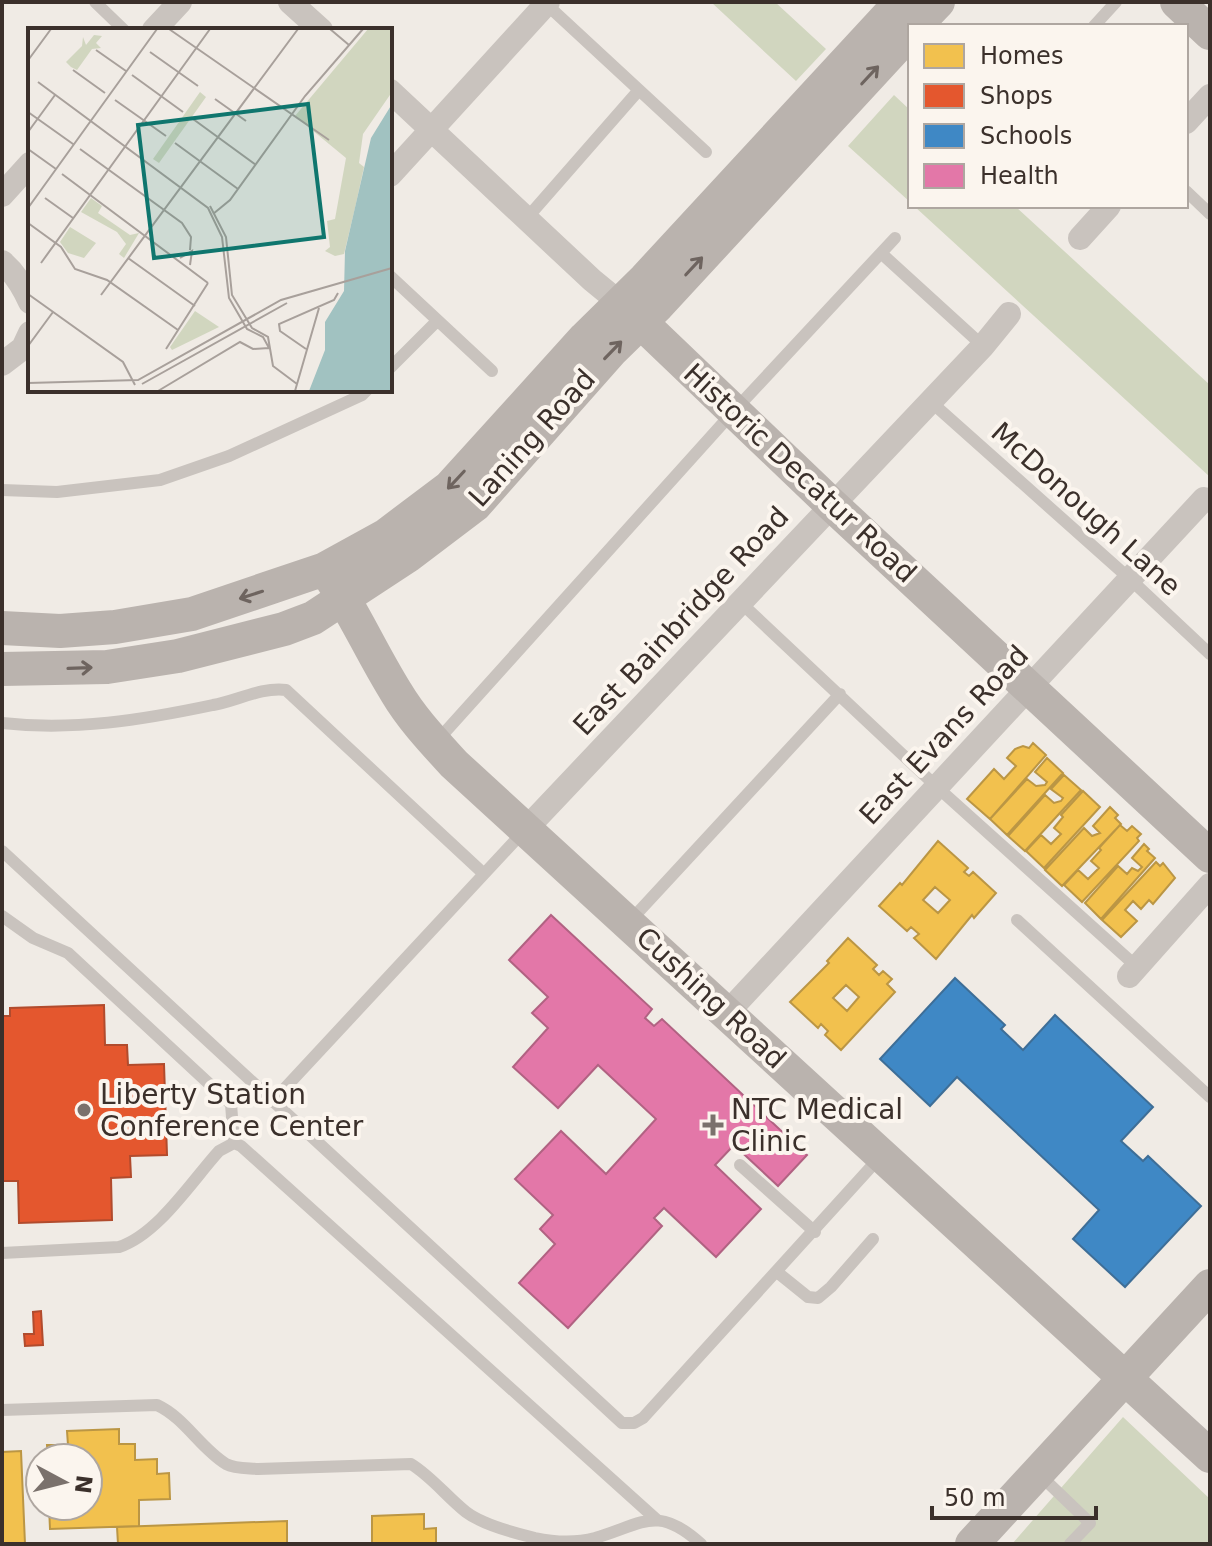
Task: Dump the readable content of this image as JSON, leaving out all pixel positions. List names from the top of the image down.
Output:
{
  "streets": {
    "street": [
      "Laning Road",
      "Historic Decatur Road",
      "East Bainbridge Road",
      "East Evans Road",
      "Cushing Road"
    ],
    "lane": ["McDonough Lane"]
  },
  "crossings": [
    ["Laning Road", "Historic Decatur Road"],
    ["Laning Road", "Cushing Road"],
    ["Historic Decatur Road", "East Bainbridge Road"],
    ["Historic Decatur Road", "East Evans Road"],
    ["McDonough Lane", "East Bainbridge Road"],
    ["McDonough Lane", "East Evans Road"],
    ["East Bainbridge Road", "Cushing Road"],
    ["East Evans Road", "Cushing Road"]
  ],
  "places": {
    "other": ["Liberty Station Conference Center"],
    "health": ["NTC Medical Clinic"]
  },
  "legend": [
    "Homes",
    "Shops",
    "Schools",
    "Health"
  ],
  "scale_bar": "50 m",
  "north": "right"
}
